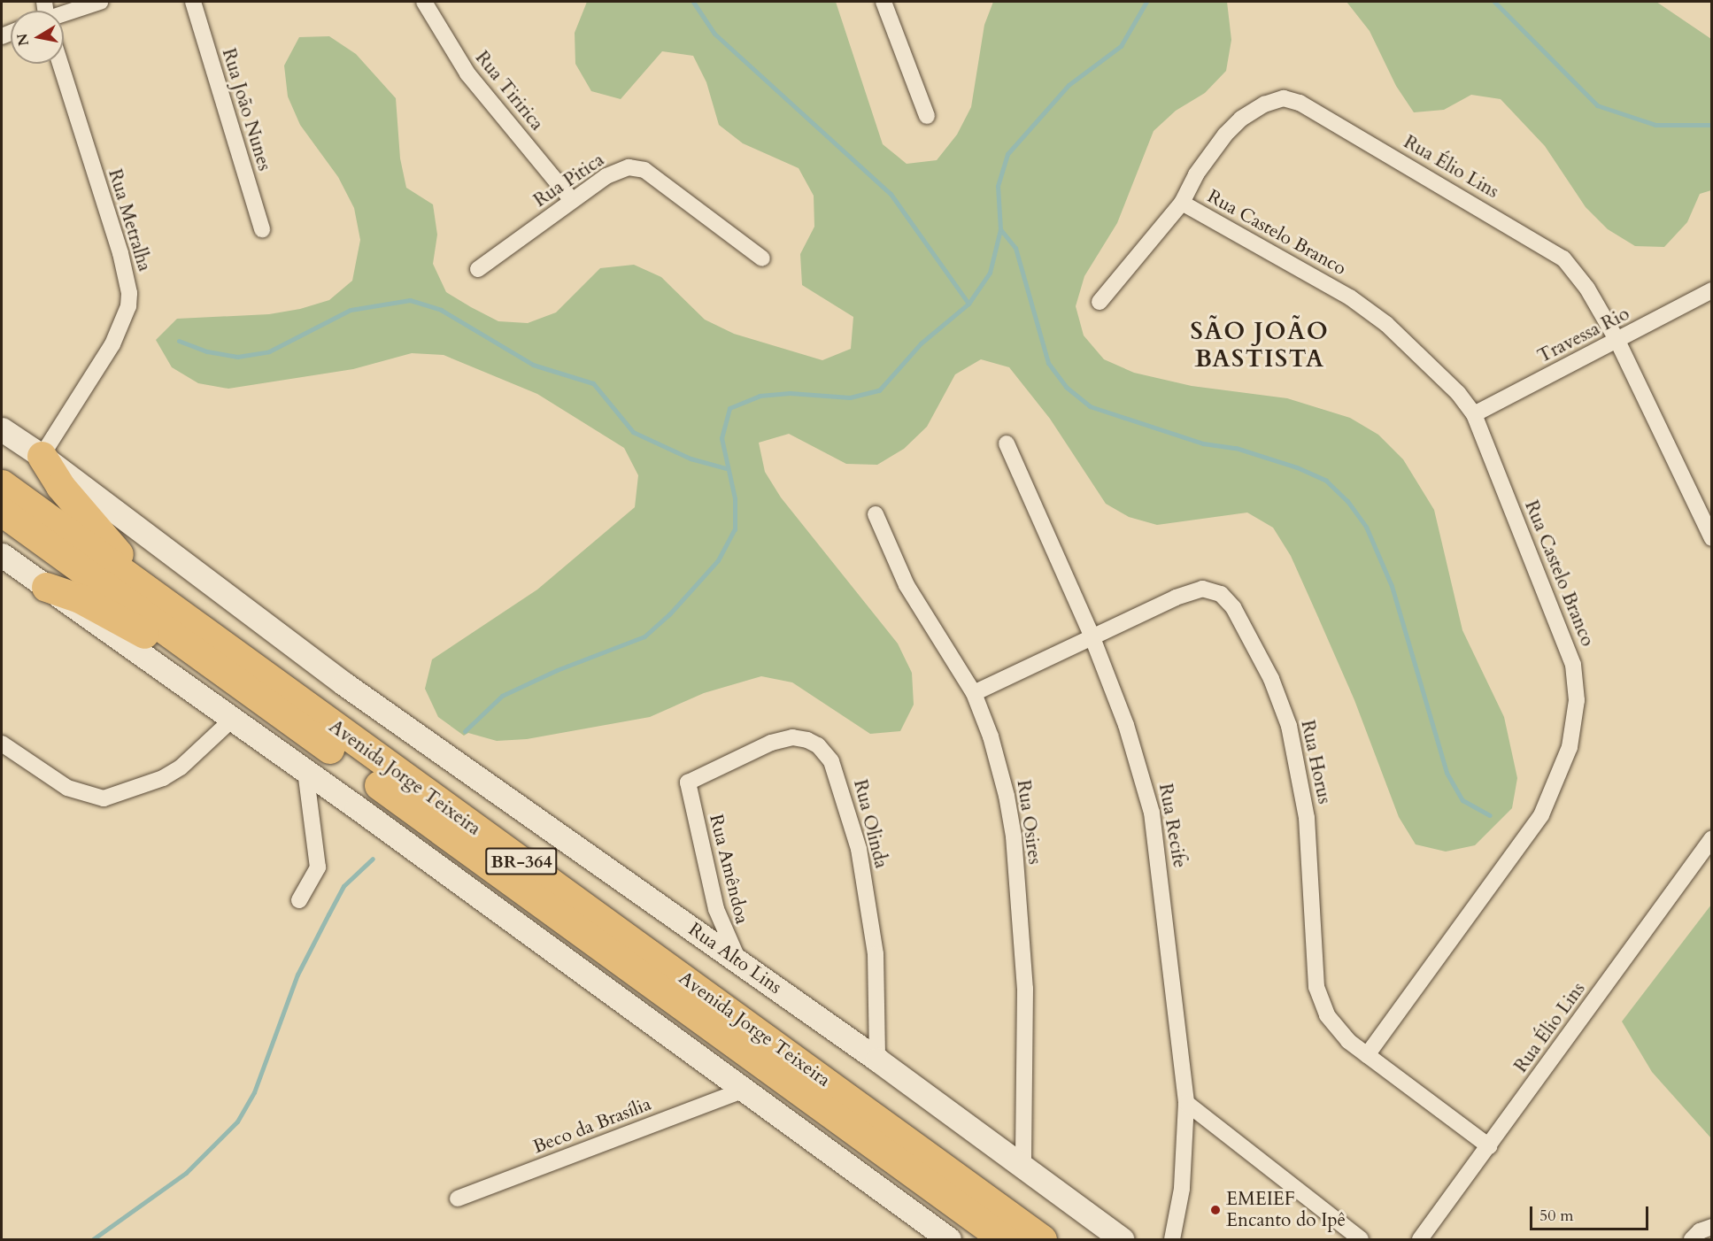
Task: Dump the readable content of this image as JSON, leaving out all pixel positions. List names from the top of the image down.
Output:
{
  "streets": {
    "highway": ["Avenida Jorge Teixeira", "BR-364"],
    "main road": ["Rua Alto Lins"],
    "street": [
      "Rua Tiririca",
      "Rua João Nunes",
      "Rua Élio Lins",
      "Rua Pitica",
      "Rua Metralha",
      "Rua Castelo Branco",
      "Travessa Rio",
      "Rua Horus",
      "Rua Osires",
      "Rua Olinda",
      "Rua Recife",
      "Rua Amêndoa",
      "Beco da Brasília"
    ]
  },
  "crossings": [
    ["Rua Tiririca", "Rua Pitica"],
    ["Rua Élio Lins", "Rua Castelo Branco"],
    ["Rua Élio Lins", "Travessa Rio"],
    ["Rua Élio Lins", "Rua Horus"],
    ["Rua Metralha", "Rua Alto Lins"],
    ["Rua Castelo Branco", "Travessa Rio"],
    ["Rua Castelo Branco", "Rua Horus"],
    ["Rua Horus", "Rua Osires"],
    ["Rua Horus", "Rua Recife"],
    ["Rua Osires", "Rua Alto Lins"],
    ["Rua Olinda", "Rua Amêndoa"],
    ["Rua Olinda", "Rua Alto Lins"],
    ["Rua Amêndoa", "Rua Alto Lins"]
  ],
  "districts": ["SÃO JOÃO BASTISTA"],
  "places": ["EMEIEF Encanto do Ipê"],
  "scale_bar": "50 m",
  "north": "left"
}
